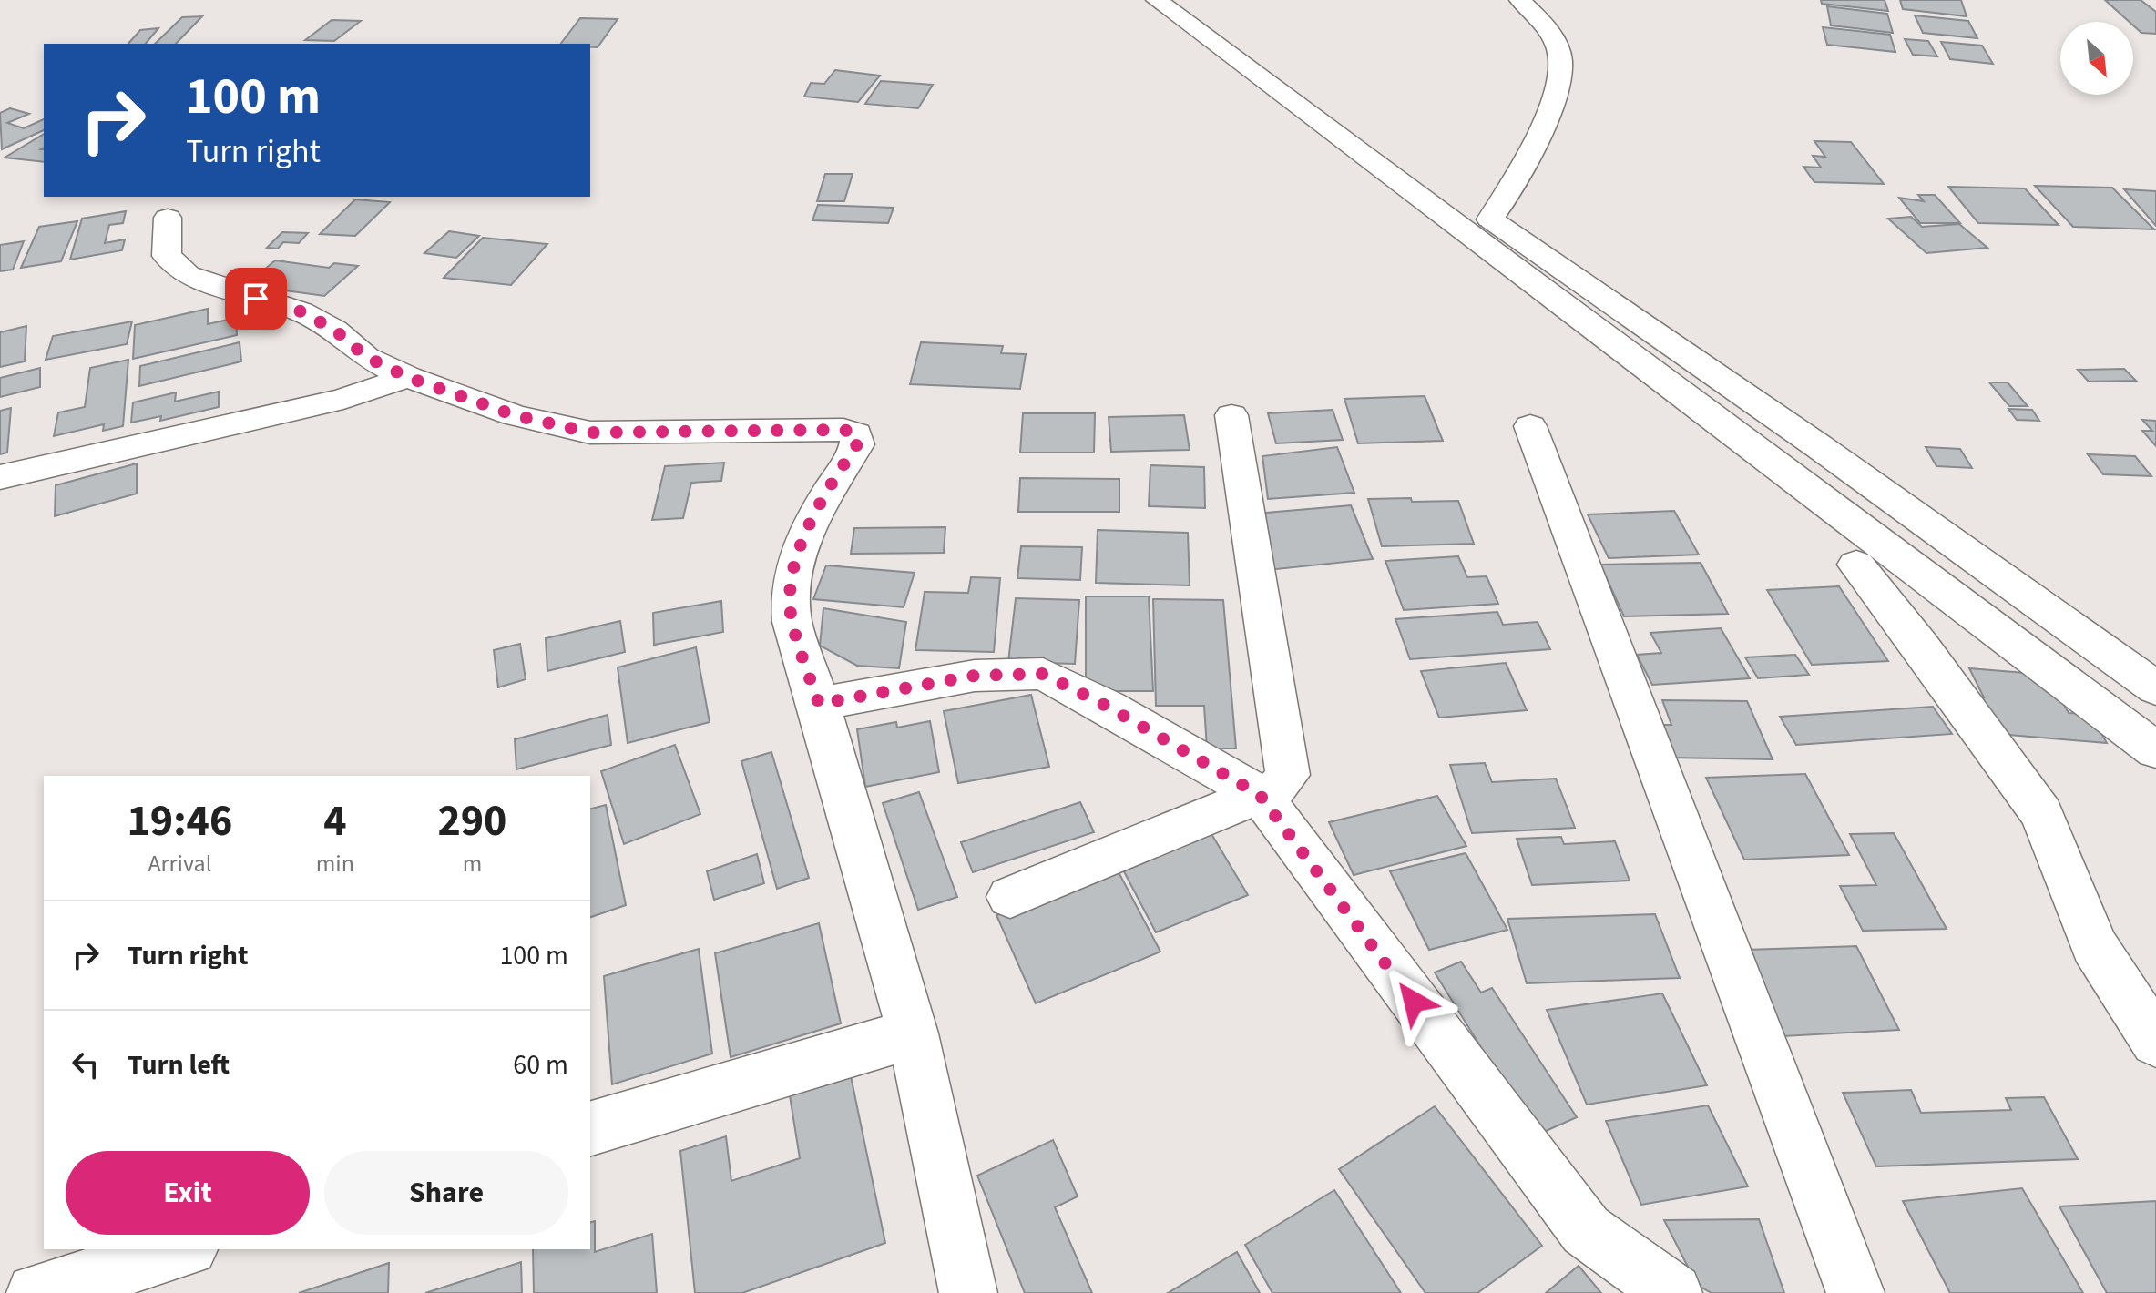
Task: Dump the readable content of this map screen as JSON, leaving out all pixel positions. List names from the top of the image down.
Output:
{
  "north": "bottom right",
  "page": {
    "turn": ["100 m", "Turn right"],
    "eta": [
      "19:46",
      "Arrival",
      "4",
      "min",
      "290",
      "m"
    ],
    "list": [
      {
        "name": "Turn right",
        "value": "100 m"
      },
      {
        "name": "Turn left",
        "value": "60 m"
      }
    ],
    "buttons": ["Exit", "Share"]
  }
}
